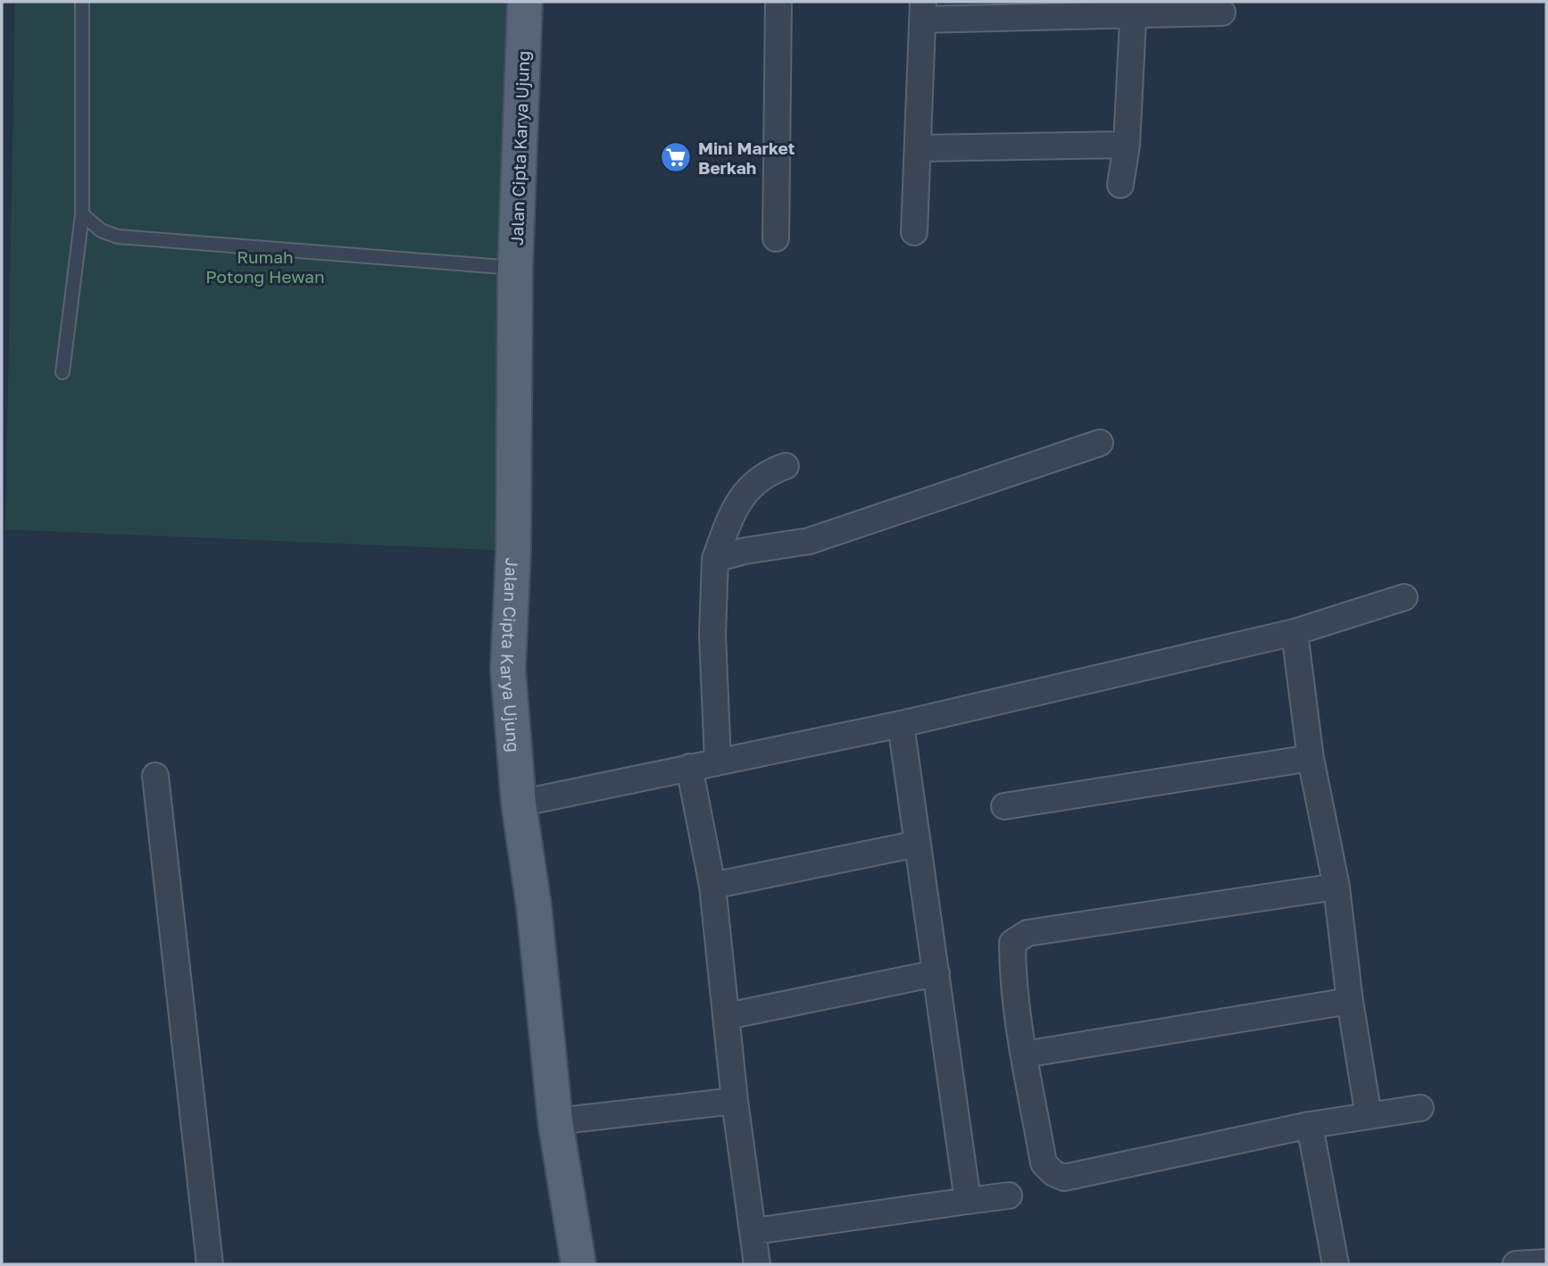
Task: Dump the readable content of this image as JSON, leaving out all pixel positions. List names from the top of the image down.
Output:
{
  "streets": {
    "main road": ["Jalan Cipta Karya Ujung"]
  },
  "parks": ["Rumah Potong Hewan"],
  "places": {
    "supermarket": ["Mini Market Berkah"]
  }
}
